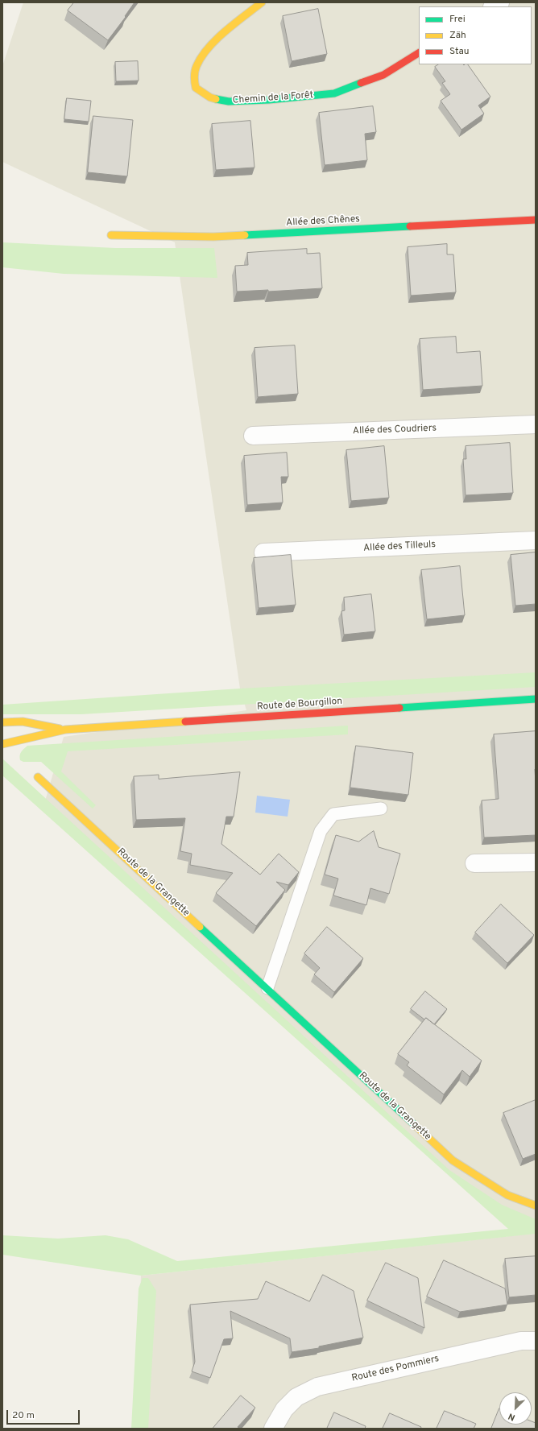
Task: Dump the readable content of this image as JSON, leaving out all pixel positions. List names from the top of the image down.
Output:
{
  "streets": {
    "street": [
      "Chemin de la Forêt",
      "Allée des Chênes",
      "Allée des Coudriers",
      "Allée des Tilleuls",
      "Route de Bourgillon",
      "Route de la Grangette",
      "Route des Pommiers"
    ]
  },
  "legend": ["Frei", "Zäh", "Stau"],
  "scale_bar": "20 m",
  "north": "bottom left"
}
